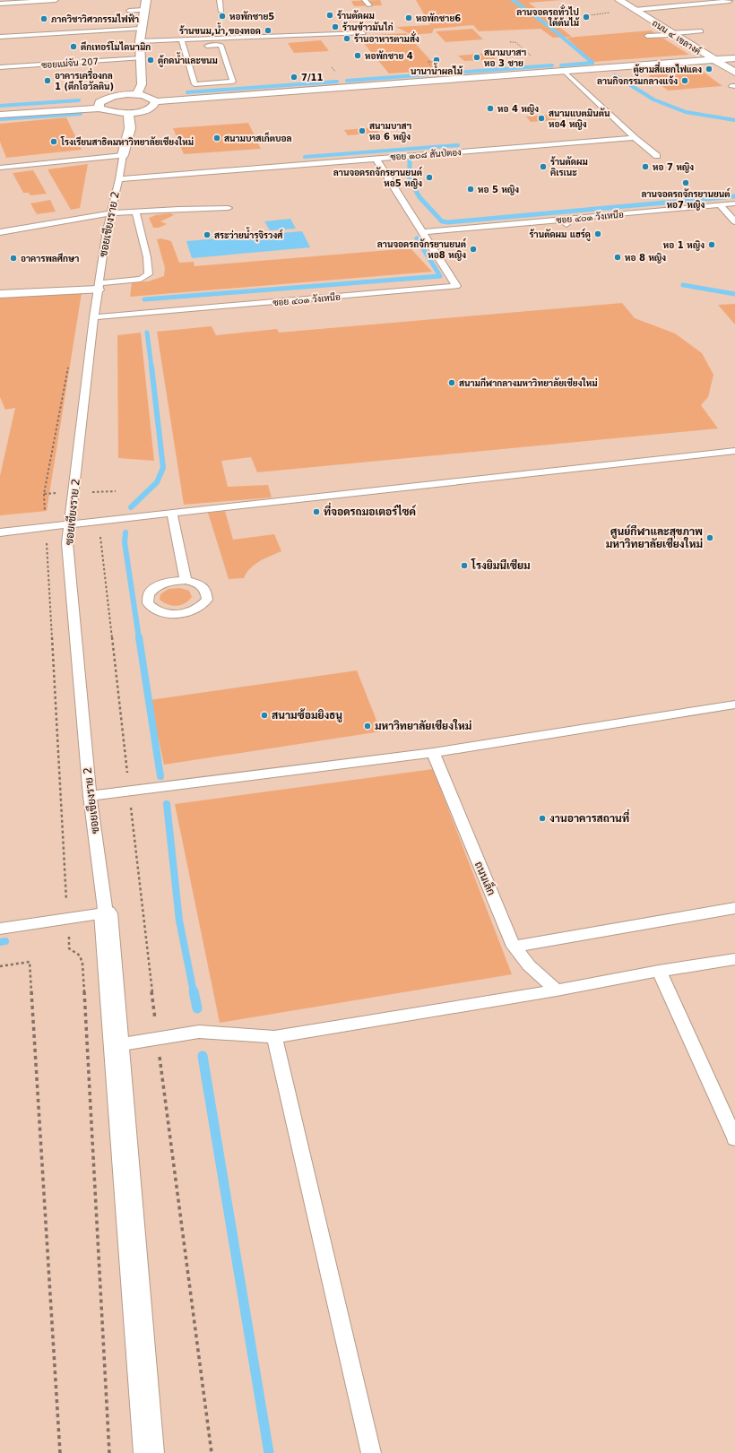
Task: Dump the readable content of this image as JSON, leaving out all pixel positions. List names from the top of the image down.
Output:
{
  "streets": {
    "street": ["ถนน ๔ เขลางค์", "ซอยเชียงราย 2"],
    "lane": [
      "ซอยแม่จัน 207",
      "ซอย ๑๐๘ สันป่ตอง",
      "ซอย ๔๐๑ วังเหนึอ",
      "ถนนเล็ก"
    ]
  },
  "crossings": [
    ["ซอย ๑๐๘ สันป่ตอง", "ซอย ๔๐๑ วังเหนึอ"],
    ["ซอย ๑๐๘ สันป่ตอง", "ซอยเชียงราย 2"],
    ["ซอย ๔๐๑ วังเหนึอ", "ซอยเชียงราย 2"]
  ],
  "places": [
    "ร้านตัดผม",
    "หอพักชาย5",
    "ลานจอดรถทั่วไป ใต้ต้นไม้",
    "หอพักชาย6",
    "ภาควิชาวิศวกรรมไฟฟ้า",
    "ร้านข้าวมันไก่",
    "ร้านขนม,น้ำ,ของทอด",
    "ร้านอาหารตามสั่ง",
    "ตึกเทอร์โมไดนามิก",
    "หอพักชาย 4",
    "สนามบาสฯ หอ 3 ชาย",
    "ตู้กดน้ำและขนม",
    "นานาน้ำผลไม้",
    "ตู้ยามสี่แยกไฟแดง",
    "7/11",
    "อาคารเครื่องกล 1 (ตึกโอวัลติน)",
    "ลานกิจกรรมกลางแจ้ง",
    "หอ 4 หญิง",
    "สนามแบตมินตัน หอ4 หญิง",
    "สนามบาสฯ หอ 6 หญิง",
    "สนามบาสเก็ตบอล",
    "โรงเรียนสาธิตมหาวิทยาลัยเชียงใหม่",
    "ร้านตัดผม คิเรเนะ",
    "หอ 7 หญิง",
    "ลานจอดรถจักรยานยนต์ หอ5 หญิง",
    "ลานจอดรถจักรยานยนต์ หอ7 หญิง",
    "หอ 5 หญิง",
    "ร้านตัดผม แฮร์ดู",
    "สระว่ายน้ำรุจิรวงศ์",
    "หอ 1 หญิง",
    "ลานจอดรถจักรยานยนต์ หอ8 หญิง",
    "หอ 8 หญิง",
    "อาคารพลศึกษา",
    "สนามกีฬากลางมหาวิทยาลัยเชียงใหม่",
    "ที่จอดรถมอเตอร์ไซค์",
    "ศูนย์กีฬาและสุขภาพ มหาวิทยาลัยเชียงใหม่",
    "โรงยิมนีเซียม",
    "สนามซ้อมยิงธนู",
    "มหาวิทยาลัยเชียงใหม่",
    "งานอาคารสถานที่"
  ]
}
